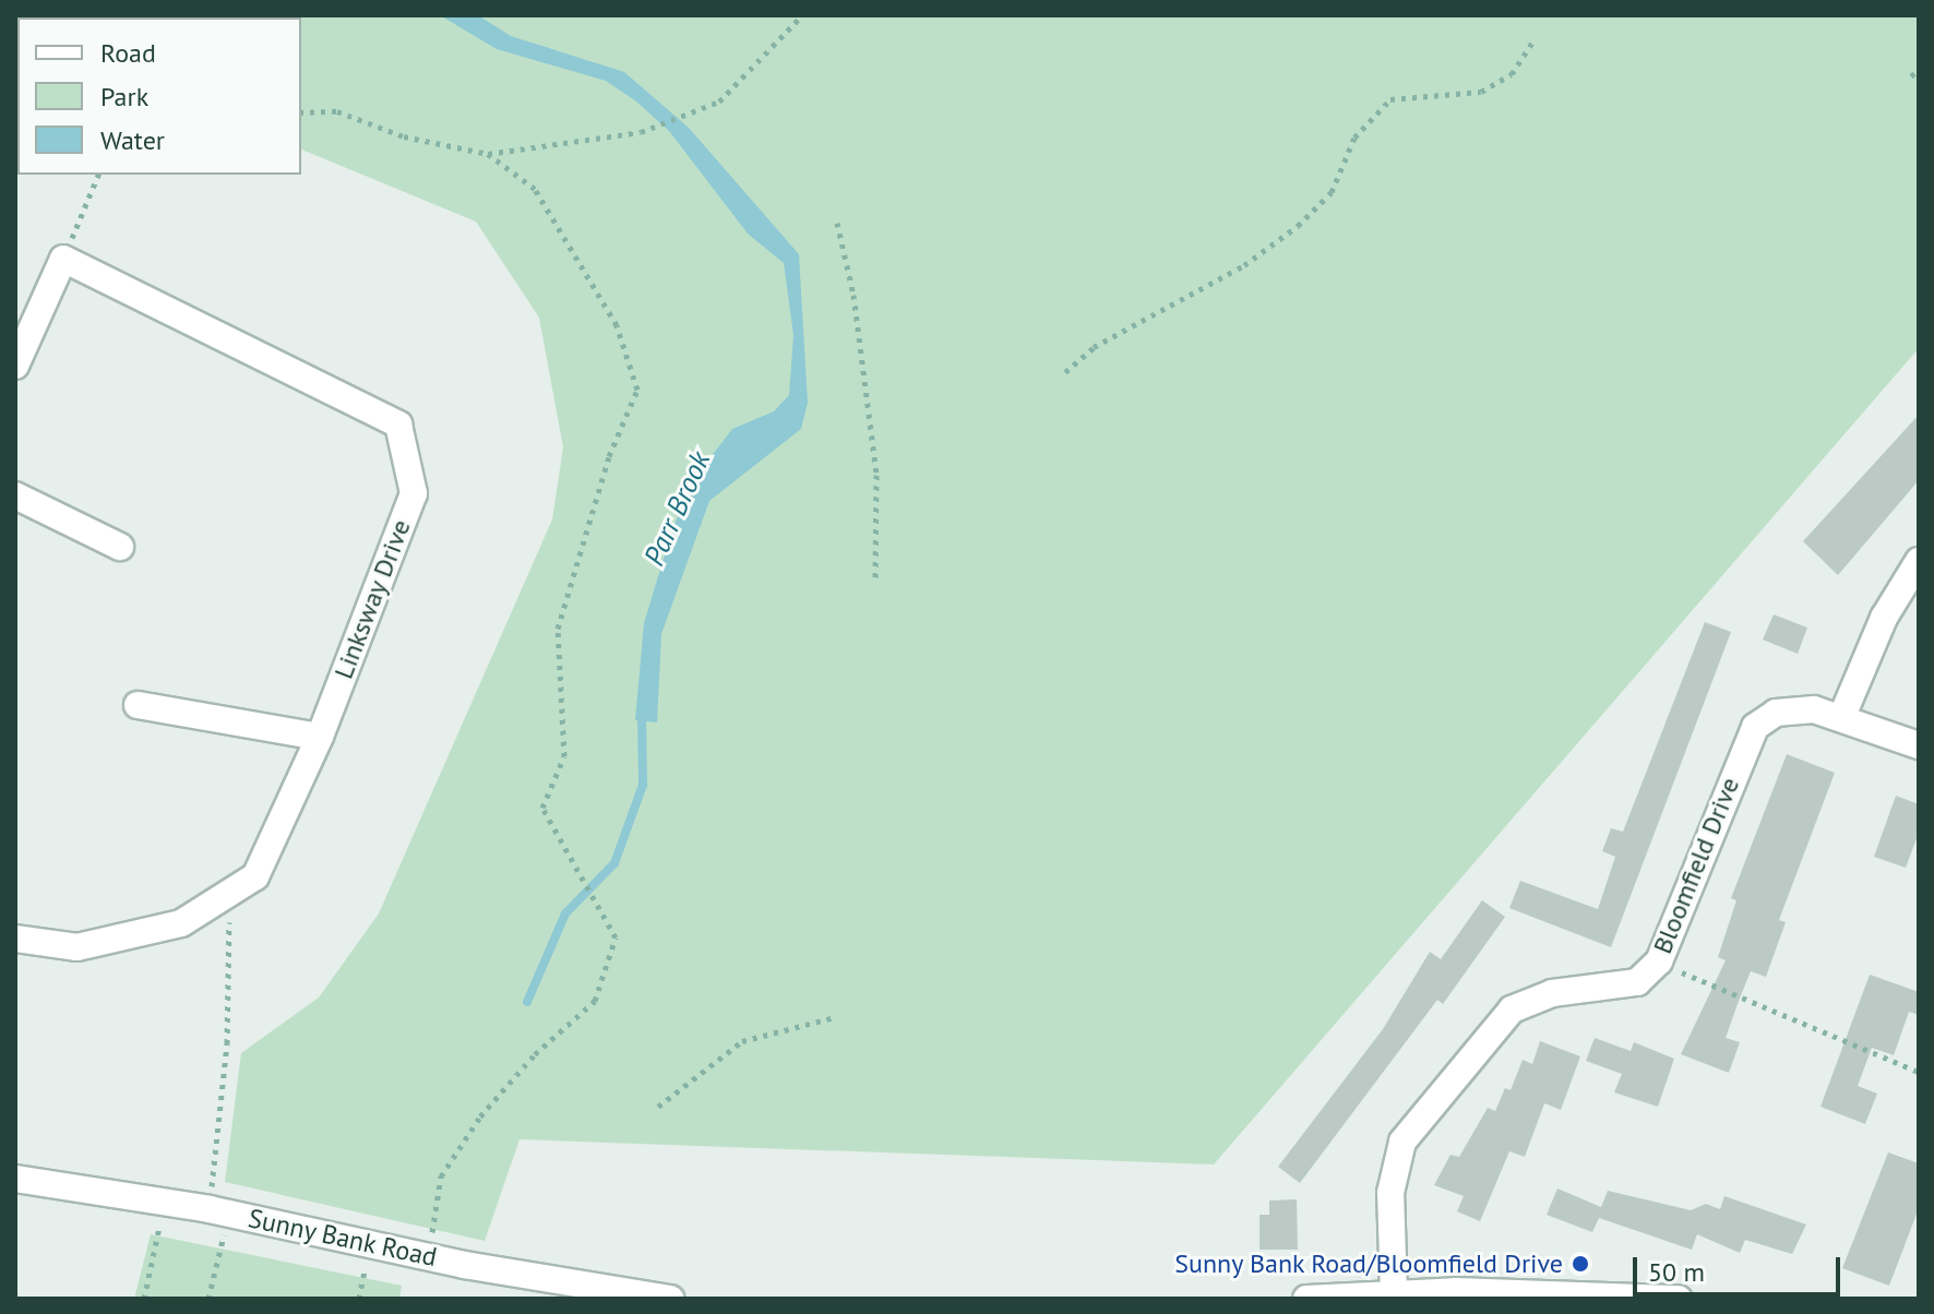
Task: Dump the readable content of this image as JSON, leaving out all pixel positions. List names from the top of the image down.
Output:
{
  "streets": {
    "street": ["Linksway Drive", "Bloomfield Drive", "Sunny Bank Road"]
  },
  "water": ["Parr Brook"],
  "places": ["Sunny Bank Road/Bloomfield Drive"],
  "legend": ["Road", "Park", "Water"],
  "scale_bar": "50 m"
}
